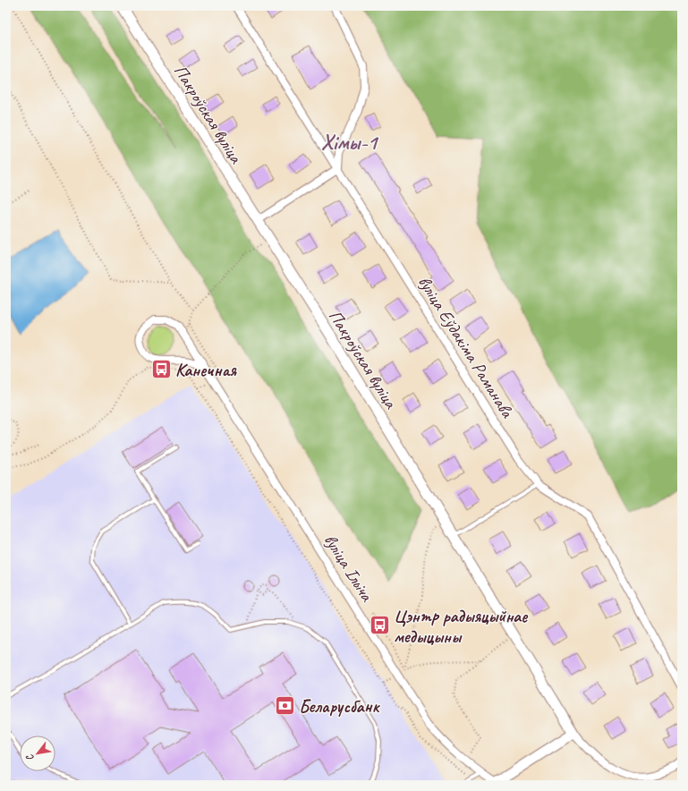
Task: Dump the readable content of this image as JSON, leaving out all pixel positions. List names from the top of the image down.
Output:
{
  "streets": {
    "street": ["Пакроўская вуліца", "вуліца Еўдакіма Раманава", "вуліца Ільіча"]
  },
  "districts": ["Хімы-1"],
  "places": {
    "bus stop": ["Канечная", "Цэнтр радыяцыйнае медыцыны"],
    "bank": ["Беларусбанк"]
  },
  "north": "bottom left"
}
